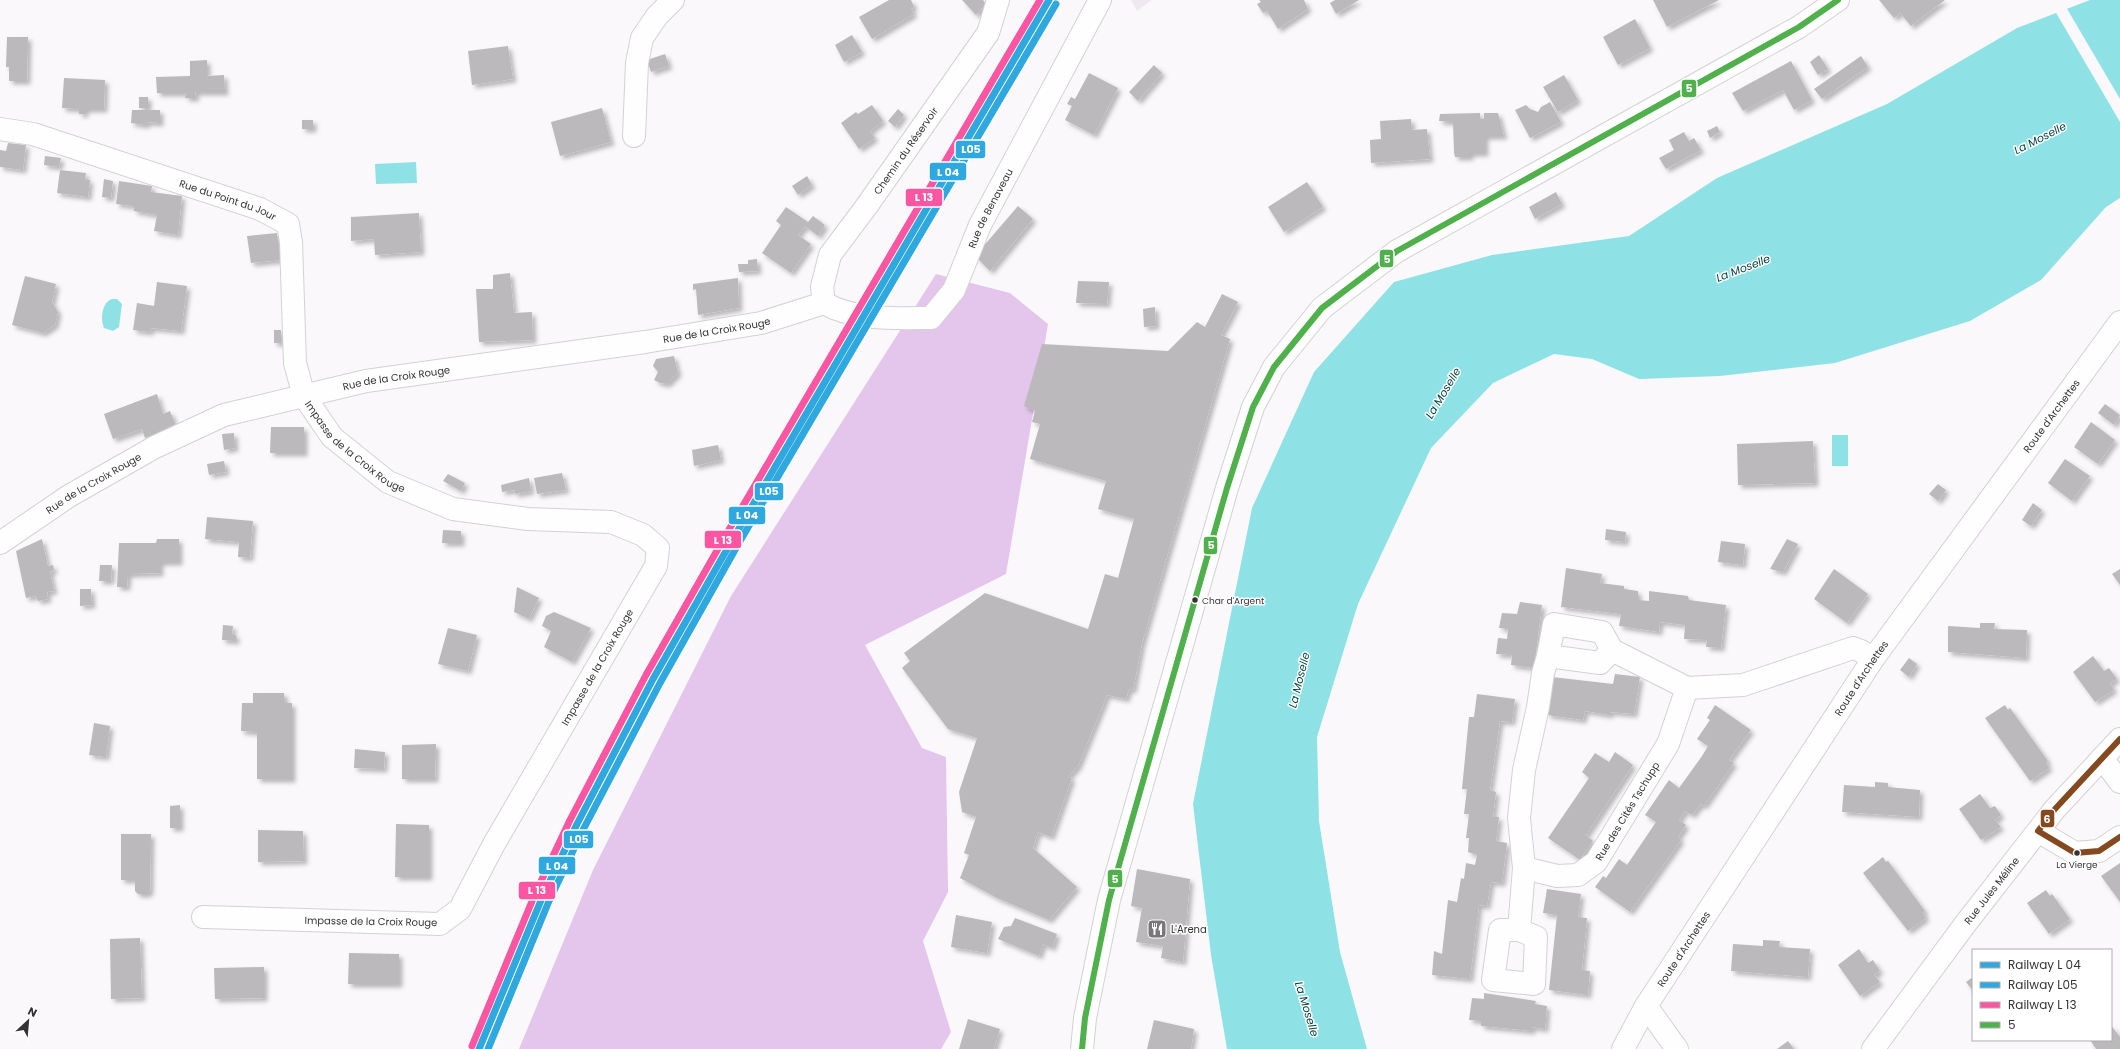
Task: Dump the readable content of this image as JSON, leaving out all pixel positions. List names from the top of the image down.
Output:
{
  "streets": {
    "street": [
      "Chemin du Réservoir",
      "Rue du Point du Jour",
      "Rue de Benaveau",
      "Rue de la Croix Rouge",
      "Route d'Archettes",
      "Impasse de la Croix Rouge",
      "Rue des Cités Tschupp",
      "Rue Jules Méline"
    ]
  },
  "crossings": [
    ["Chemin du Réservoir", "Rue de Benaveau"],
    ["Chemin du Réservoir", "Rue de la Croix Rouge"],
    ["Rue du Point du Jour", "Rue de la Croix Rouge"],
    ["Rue du Point du Jour", "Impasse de la Croix Rouge"],
    ["Rue de Benaveau", "Rue de la Croix Rouge"],
    ["Rue de la Croix Rouge", "Impasse de la Croix Rouge"]
  ],
  "water": ["La Moselle"],
  "places": {
    "other": ["Char d'Argent", "La Vierge"],
    "restaurant": ["L'Arena"]
  },
  "lines": ["transit line 5", "rail line L05", "transit line 6"],
  "legend": [
    "Railway L 04",
    "Railway L05",
    "Railway L 13",
    "5"
  ],
  "north": "top right"
}
